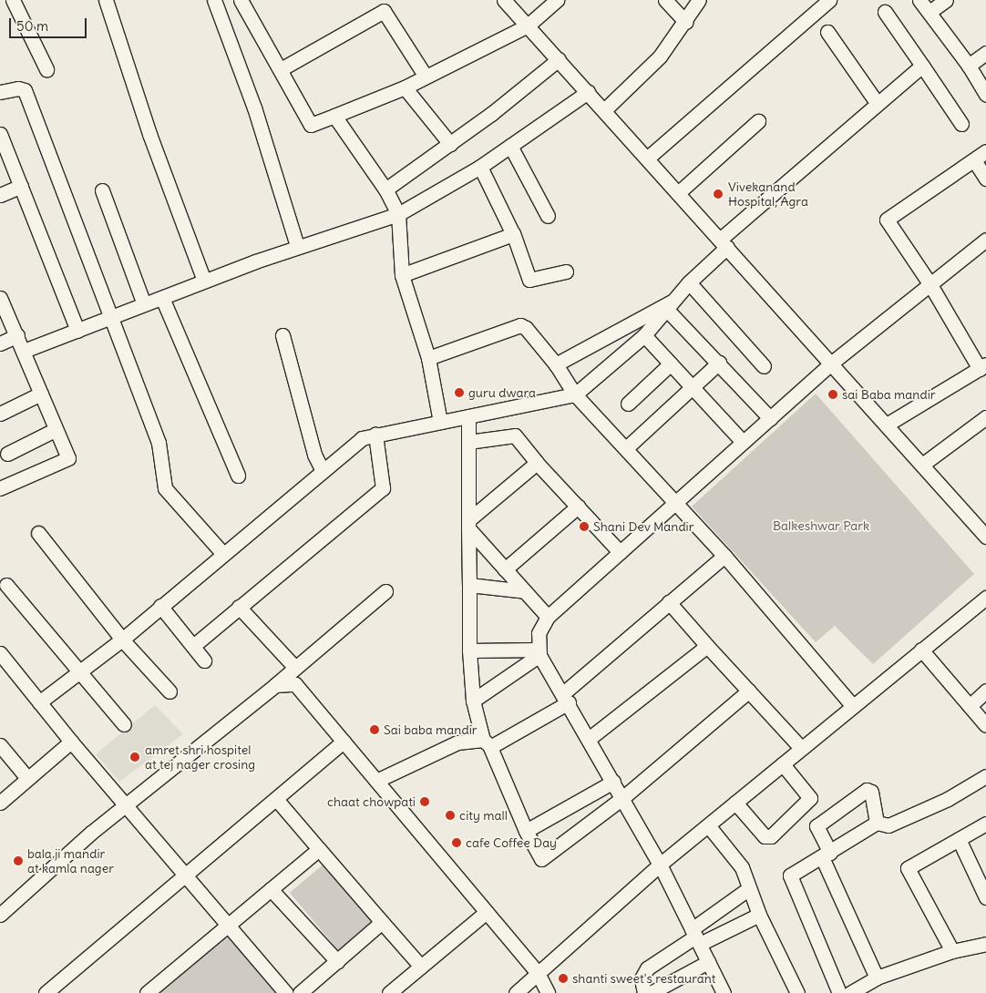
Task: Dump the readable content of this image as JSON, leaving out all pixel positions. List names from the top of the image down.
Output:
{
  "parks": ["Balkeshwar Park"],
  "places": [
    "Vivekanand Hospital, Agra",
    "guru dwara",
    "sai Baba mandir",
    "Shani Dev Mandir",
    "Sai baba mandir",
    "amret shri hospitel at tej nager crosing",
    "chaat chowpati",
    "city mall",
    "cafe Coffee Day",
    "bala ji mandir at kamla nager",
    "shanti sweet's restaurant"
  ],
  "scale_bar": "50 m"
}
